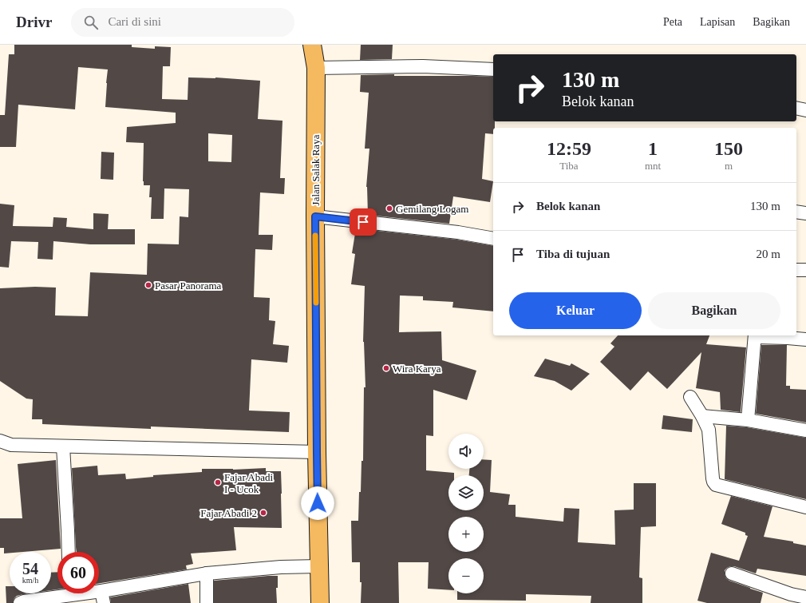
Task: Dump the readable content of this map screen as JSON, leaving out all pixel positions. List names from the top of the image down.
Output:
{
  "streets": {
    "main road": ["Jalan Salak Raya"]
  },
  "places": [
    "Gemilang Logam",
    "Pasar Panorama",
    "Wira Karya",
    "Fajar Abadi I - Ucok",
    "Fajar Abadi 2"
  ],
  "page": {
    "header": "Drivr",
    "search": "Cari di sini",
    "nav": ["Peta", "Lapisan", "Bagikan"],
    "turn": ["130 m", "Belok kanan"],
    "eta": [
      "12:59",
      "Tiba",
      "1",
      "mnt",
      "150",
      "m"
    ],
    "list": [
      {
        "name": "Belok kanan",
        "value": "130 m"
      },
      {
        "name": "Tiba di tujuan",
        "value": "20 m"
      }
    ],
    "buttons": ["Keluar", "Bagikan"],
    "map_buttons": ["+", "−"],
    "speed": "54 km/h",
    "limit": "60"
  }
}
